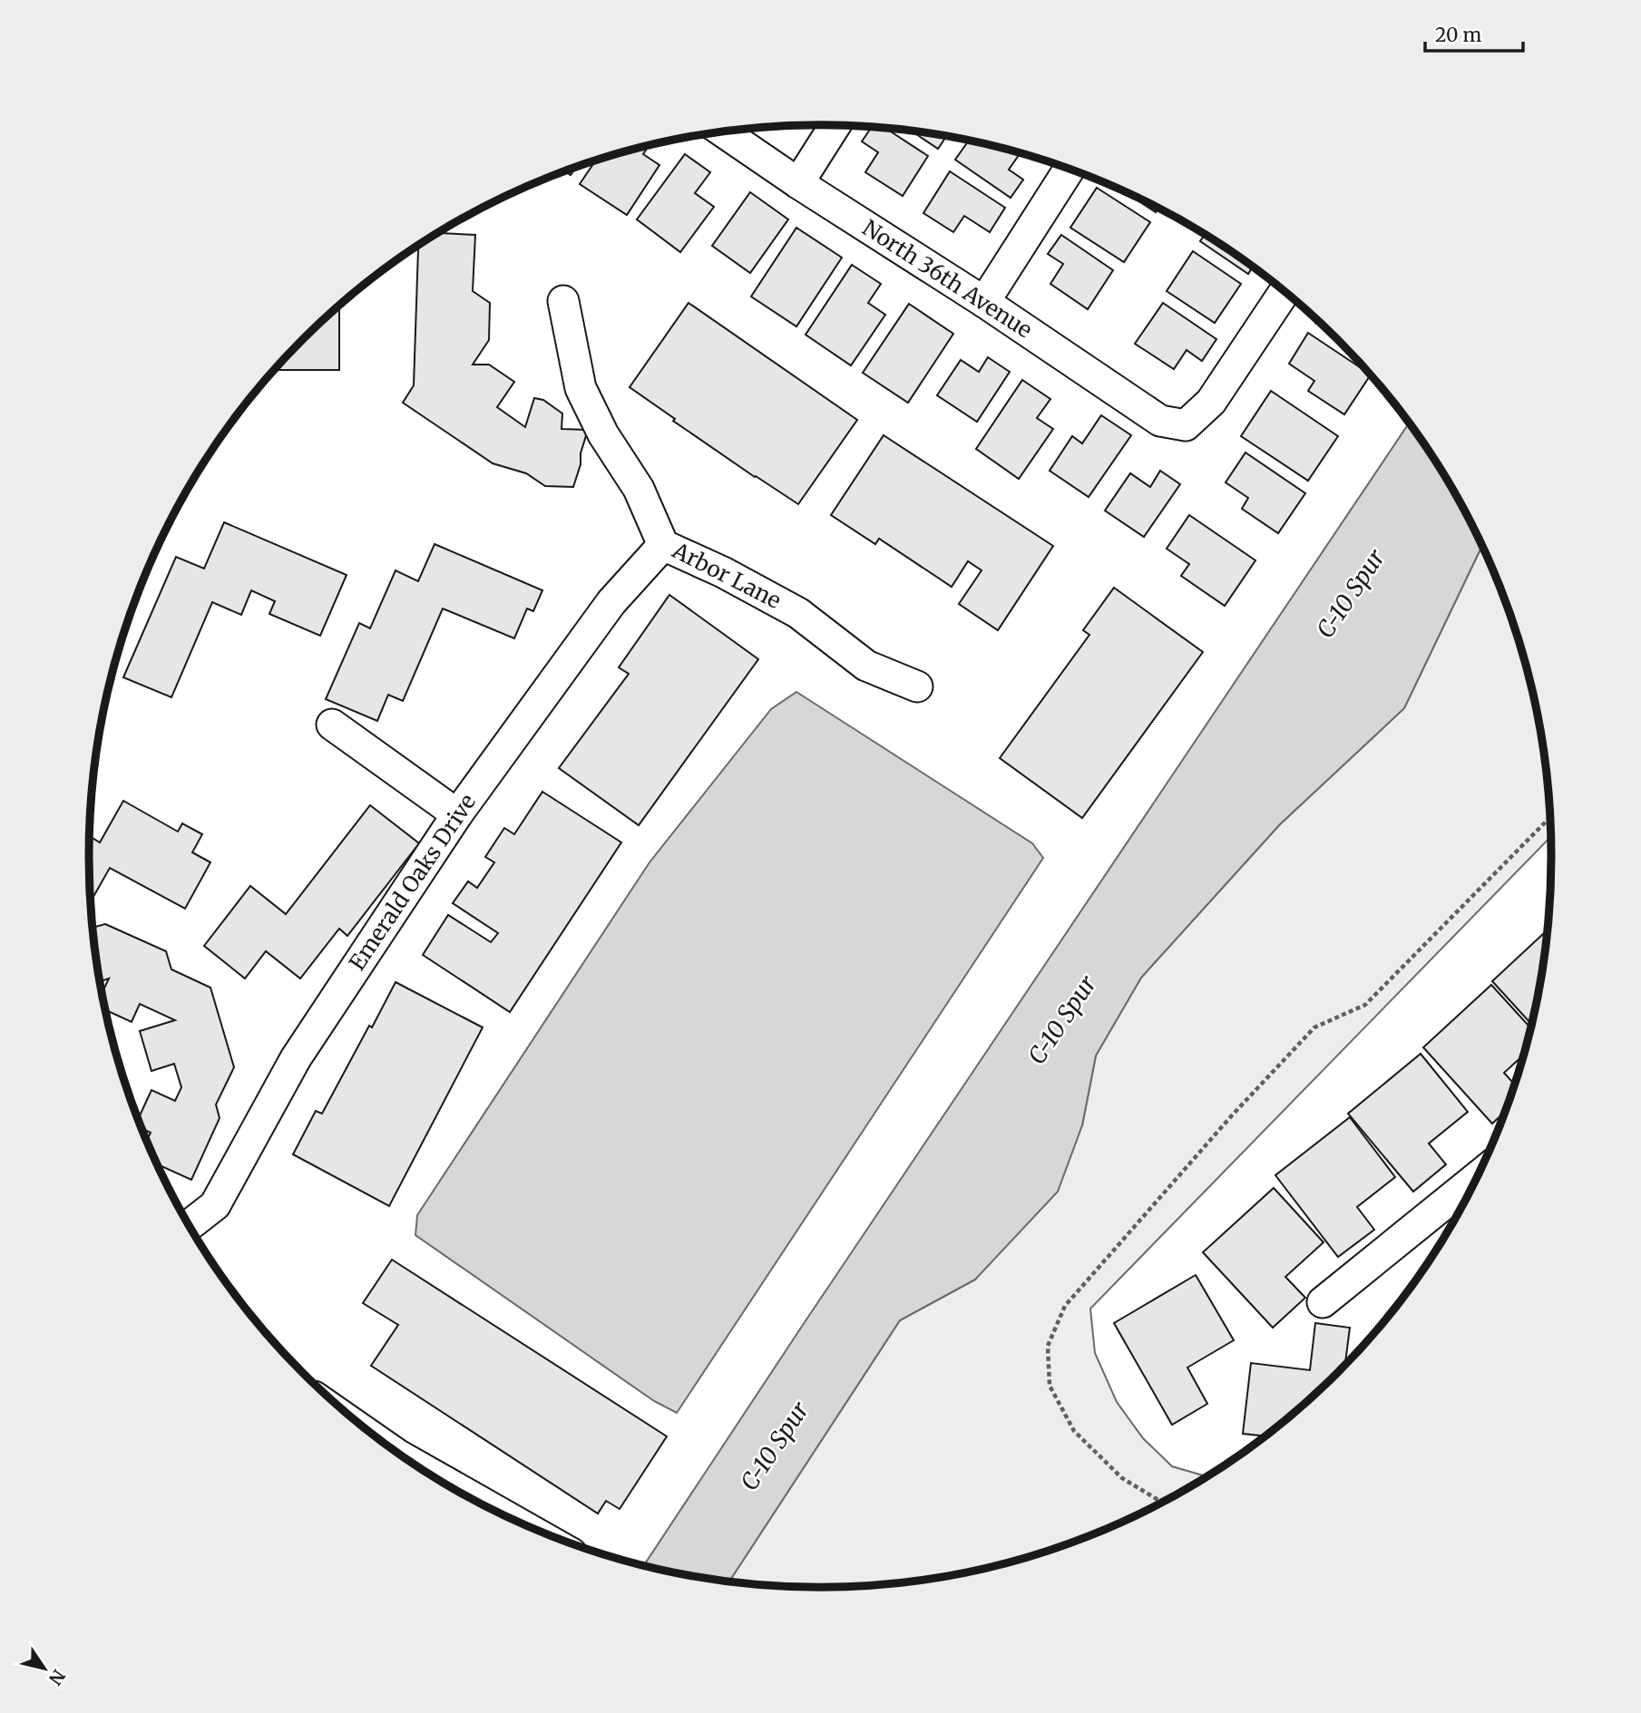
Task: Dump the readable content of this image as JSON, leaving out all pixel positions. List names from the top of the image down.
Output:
{
  "streets": {
    "street": ["North 36th Avenue", "Arbor Lane", "Emerald Oaks Drive"]
  },
  "crossings": [
    ["Arbor Lane", "Emerald Oaks Drive"]
  ],
  "water": ["C-10 Spur"],
  "scale_bar": "20 m",
  "north": "bottom right"
}
